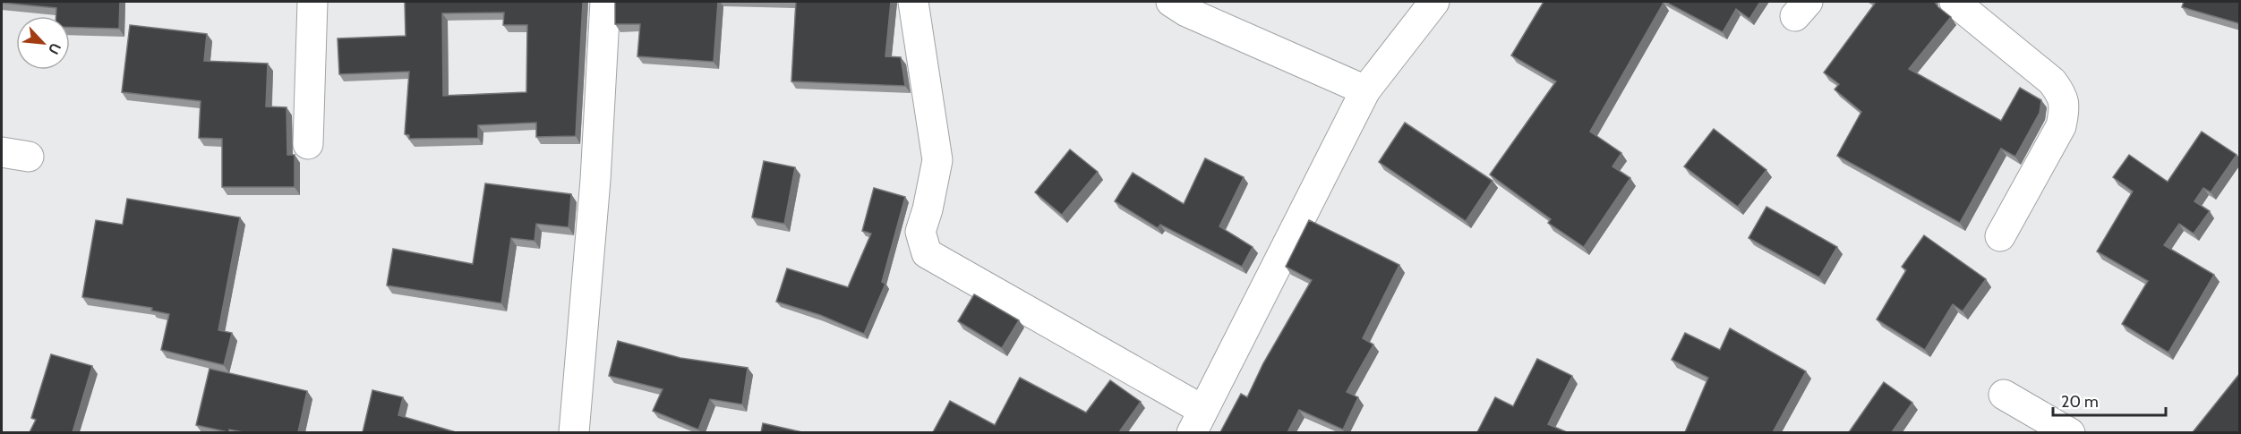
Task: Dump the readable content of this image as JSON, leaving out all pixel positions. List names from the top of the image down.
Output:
{
  "scale_bar": "20 m",
  "north": "bottom right"
}
